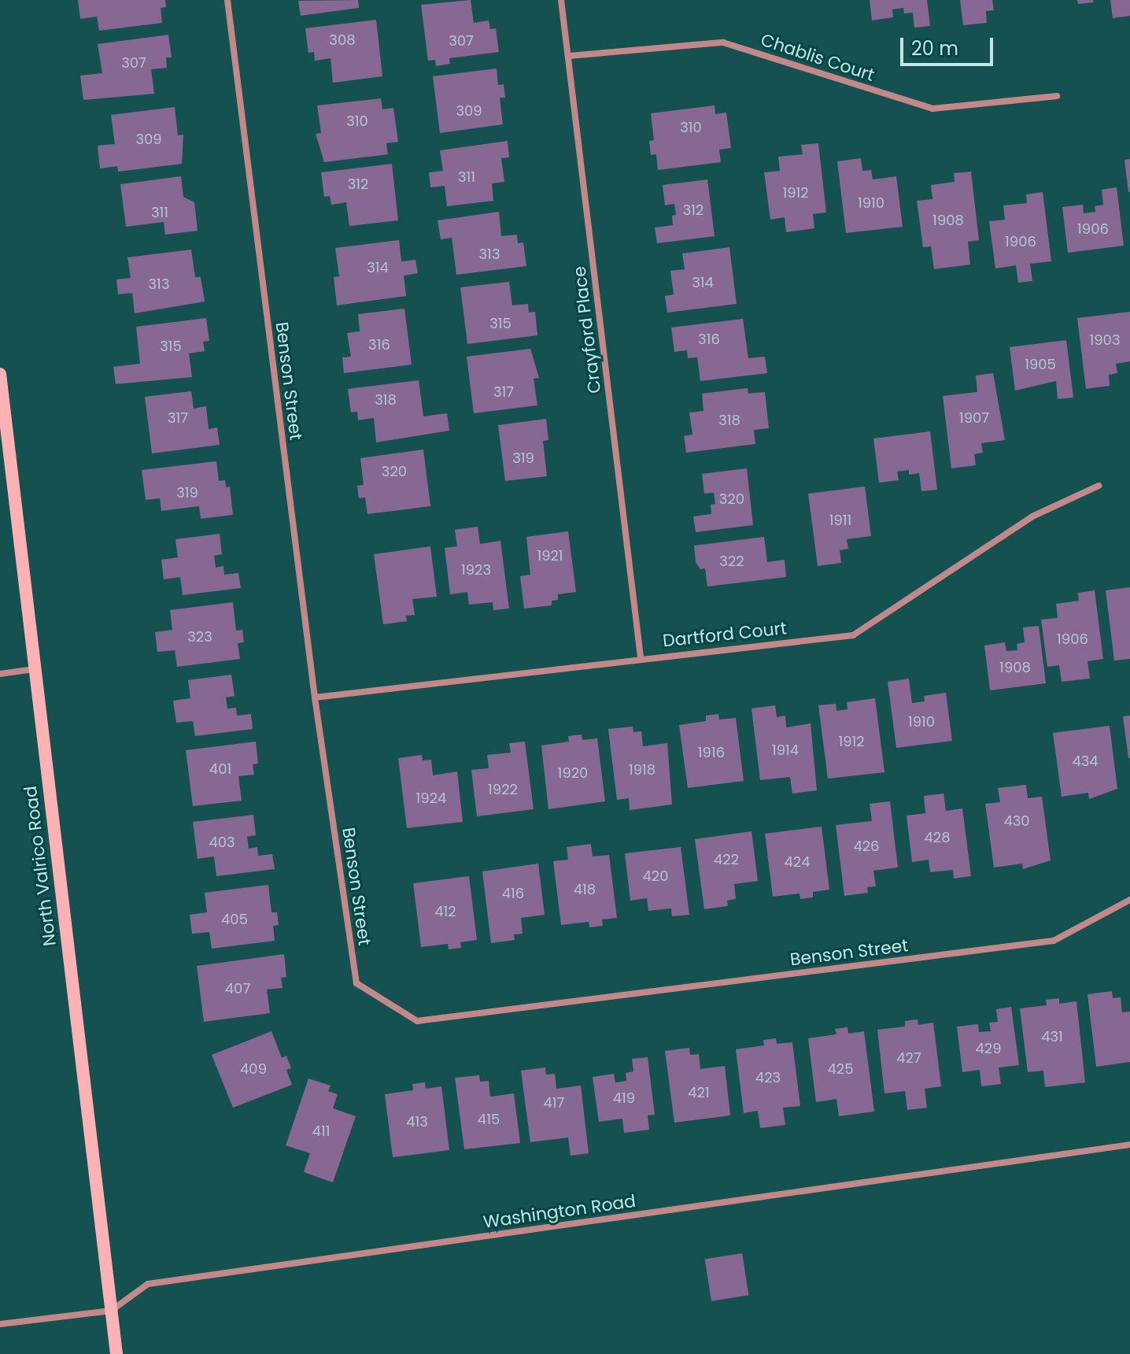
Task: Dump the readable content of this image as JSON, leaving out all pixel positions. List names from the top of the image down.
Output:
{
  "streets": {
    "street": [
      "Chablis Court",
      "Crayford Place",
      "Benson Street",
      "Dartford Court",
      "North Valrico Road",
      "Washington Road"
    ]
  },
  "crossings": [
    ["Chablis Court", "Crayford Place"],
    ["Crayford Place", "Dartford Court"],
    ["Benson Street", "Dartford Court"],
    ["North Valrico Road", "Washington Road"]
  ],
  "house_numbers": [
    "308",
    "307",
    "307",
    "309",
    "310",
    "310",
    "309",
    "311",
    "312",
    "1912",
    "1910",
    "312",
    "311",
    "1908",
    "1906",
    "1906",
    "313",
    "314",
    "314",
    "313",
    "315",
    "316",
    "1903",
    "316",
    "315",
    "1905",
    "317",
    "318",
    "317",
    "1907",
    "318",
    "319",
    "320",
    "319",
    "320",
    "1911",
    "1921",
    "322",
    "1923",
    "323",
    "1906",
    "1908",
    "1910",
    "1912",
    "1914",
    "1916",
    "434",
    "401",
    "1918",
    "1920",
    "1922",
    "1924",
    "430",
    "428",
    "403",
    "426",
    "422",
    "424",
    "420",
    "418",
    "416",
    "412",
    "405",
    "407",
    "431",
    "429",
    "427",
    "409",
    "425",
    "423",
    "421",
    "419",
    "417",
    "415",
    "413",
    "411"
  ],
  "scale_bar": "20 m"
}
